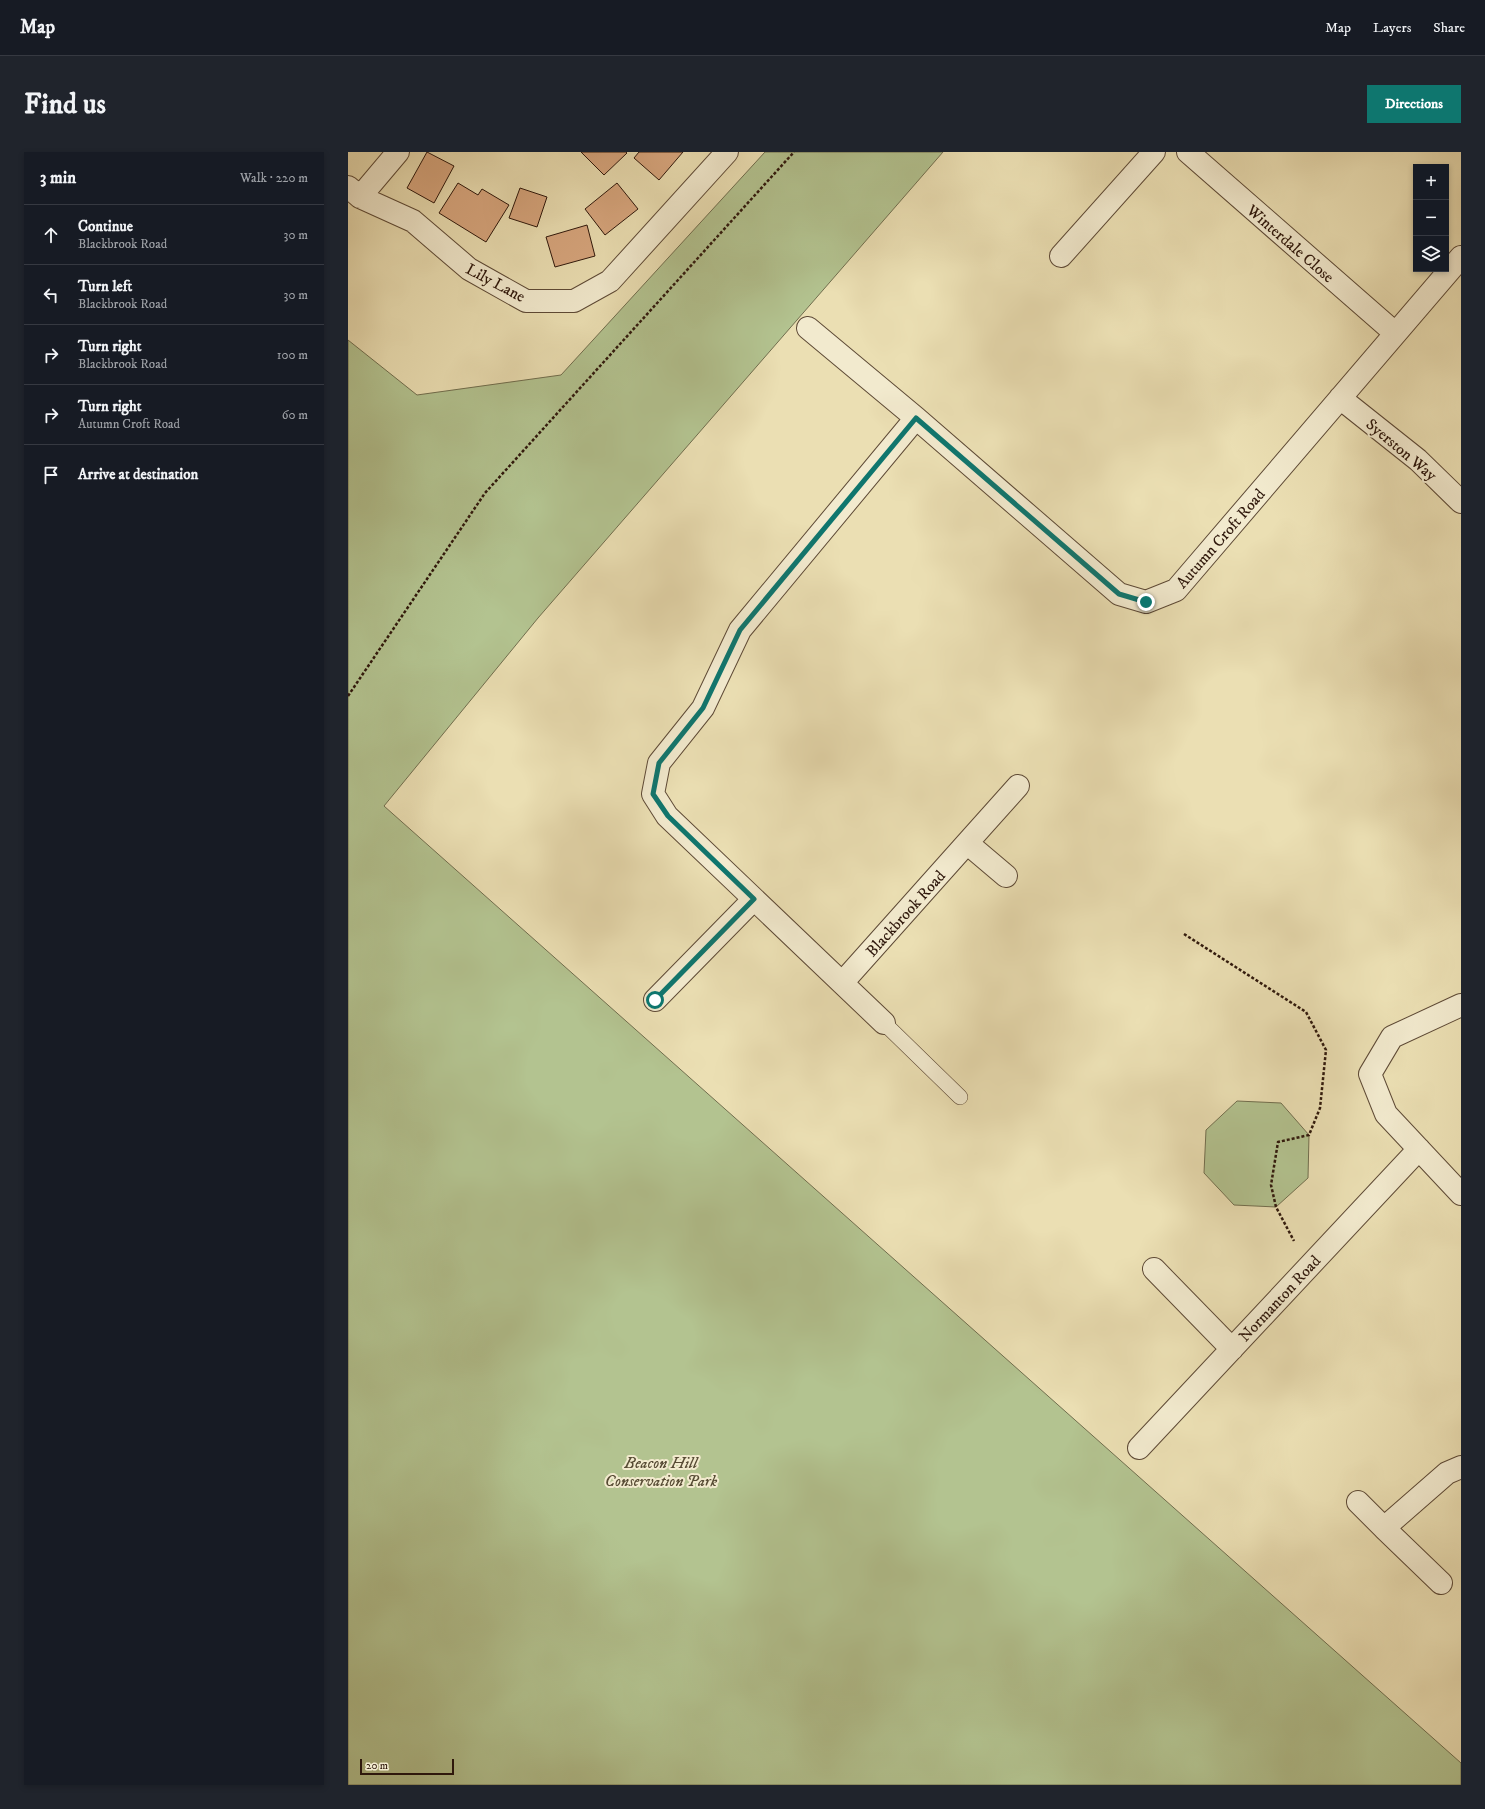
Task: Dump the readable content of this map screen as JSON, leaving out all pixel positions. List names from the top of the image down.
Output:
{
  "streets": {
    "street": [
      "Winterdale Close",
      "Lily Lane",
      "Syerston Way",
      "Autumn Croft Road",
      "Blackbrook Road",
      "Normanton Road"
    ]
  },
  "crossings": [
    ["Winterdale Close", "Autumn Croft Road"],
    ["Syerston Way", "Autumn Croft Road"]
  ],
  "parks": ["Beacon Hill Conservation Park"],
  "scale_bar": "20 m",
  "page": {
    "header": "Map",
    "nav": ["Map", "Layers", "Share"],
    "buttons": "Directions",
    "title": "Find us",
    "heading": ["3 min", "Walk · 220 m"],
    "map_buttons": ["+", "−"],
    "list": [
      ["Continue", "Blackbrook Road", "30 m"],
      ["Turn left", "Blackbrook Road", "30 m"],
      ["Turn right", "Blackbrook Road", "100 m"],
      ["Turn right", "Autumn Croft Road", "60 m"],
      "Arrive at destination"
    ],
    "scale": "20 m"
  }
}
